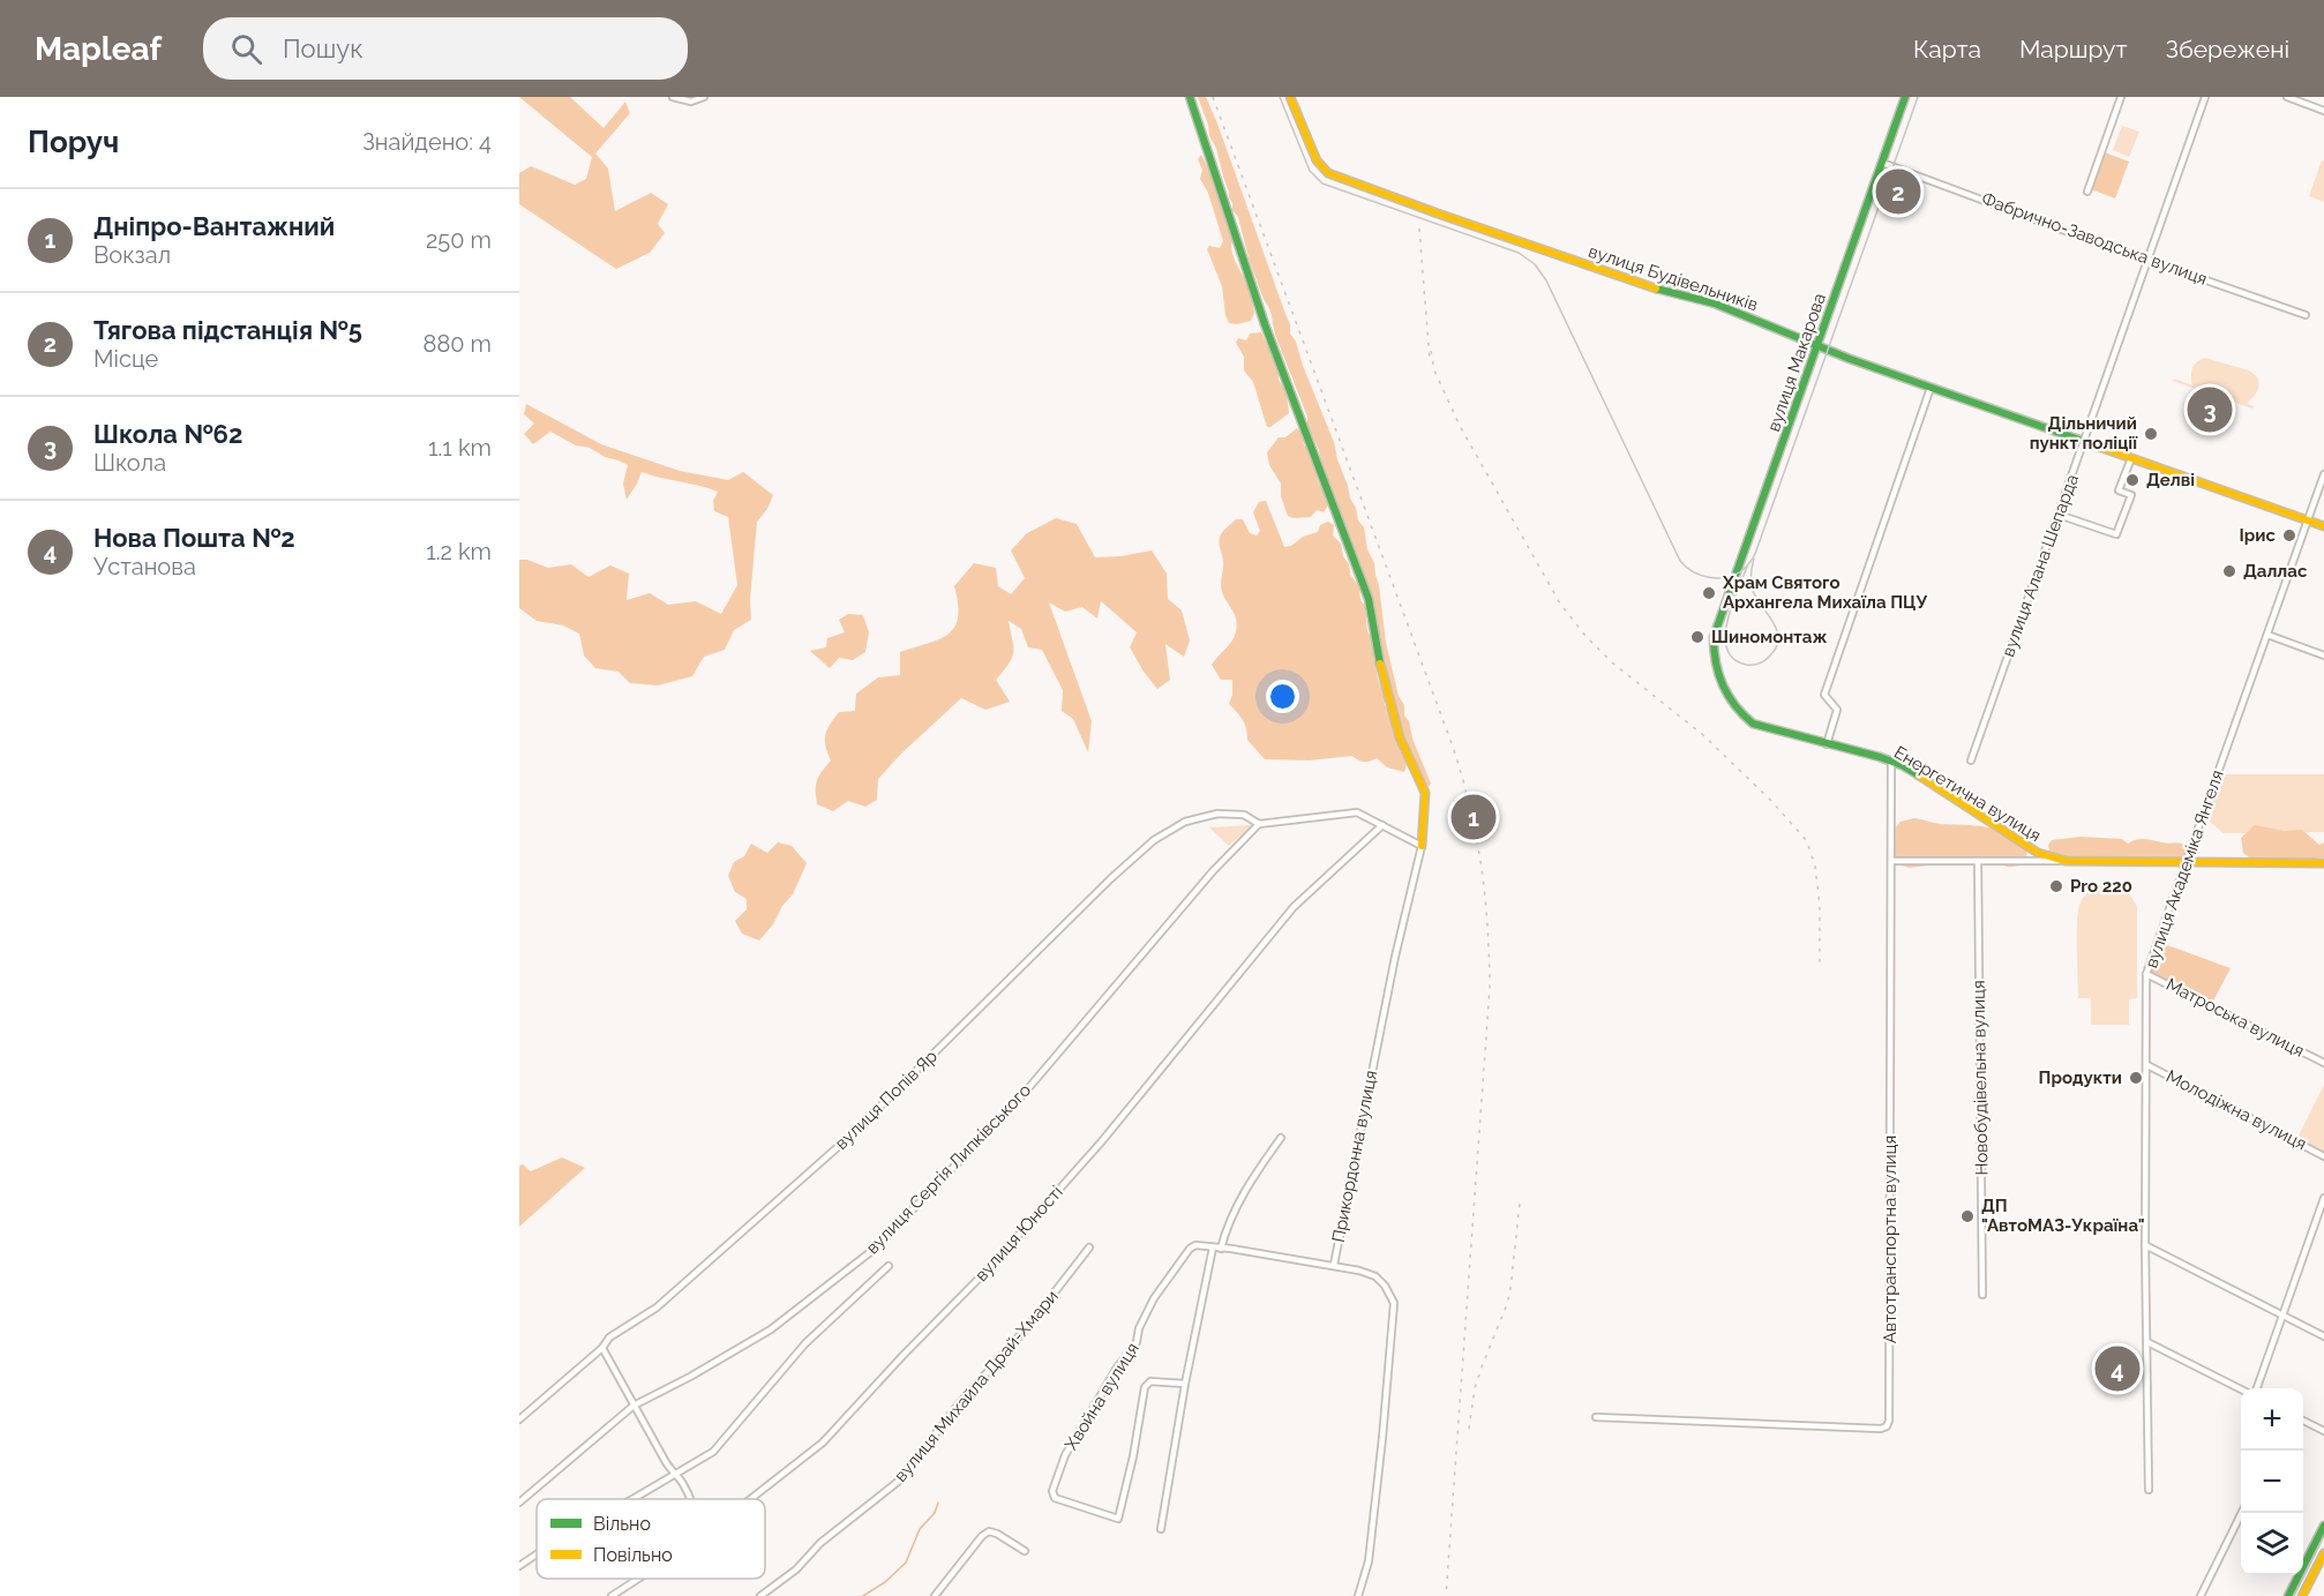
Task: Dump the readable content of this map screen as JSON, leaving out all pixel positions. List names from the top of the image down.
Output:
{
  "streets": {
    "street": [
      "Фабрично-Заводська вулиця",
      "вулиця Будівельників",
      "вулиця Макарова",
      "вулиця Алана Шепарда",
      "Енергетична вулиця",
      "вулиця Академіка Янгеля",
      "Матроська вулиця",
      "Новобудівельна вулиця",
      "вулиця Попів Яр",
      "Молодіжна вулиця",
      "Прикордонна вулиця",
      "вулиця Сергія Липківського",
      "вулиця Юності",
      "Автотранспортна вулиця",
      "вулиця Михайла Драй-Хмари",
      "Хвойна вулиця"
    ]
  },
  "crossings": [
    ["Фабрично-Заводська вулиця", "вулиця Макарова"],
    ["Фабрично-Заводська вулиця", "вулиця Алана Шепарда"],
    ["вулиця Будівельників", "вулиця Макарова"],
    ["вулиця Будівельників", "вулиця Алана Шепарда"],
    ["вулиця Будівельників", "вулиця Академіка Янгеля"],
    ["вулиця Макарова", "Енергетична вулиця"],
    ["Енергетична вулиця", "вулиця Академіка Янгеля"],
    ["Енергетична вулиця", "Новобудівельна вулиця"],
    ["Енергетична вулиця", "Автотранспортна вулиця"],
    ["вулиця Академіка Янгеля", "Матроська вулиця"],
    ["вулиця Академіка Янгеля", "Молодіжна вулиця"],
    ["вулиця Попів Яр", "вулиця Сергія Липківського"]
  ],
  "places": [
    "Дільничий пункт поліції",
    "Делві",
    "Ірис",
    "Даллас",
    "Храм Святого Архангела Михаїла ПЦУ",
    "Шиномонтаж",
    "Pro 220",
    "Продукти",
    "ДП \"АвтоМАЗ-Україна\""
  ],
  "legend": ["Вільно", "Повільно"],
  "page": {
    "header": "Mapleaf",
    "search": "Пошук",
    "nav": ["Карта", "Маршрут", "Збережені"],
    "heading": ["Поруч", "Знайдено: 4"],
    "pins": [
      "2",
      "3",
      "1",
      "4"
    ],
    "list": [
      {
        "mark": "1",
        "name": "Дніпро-Вантажний",
        "note": "Вокзал",
        "value": "250 m"
      },
      {
        "mark": "2",
        "name": "Тягова пiдстанцiя №5",
        "note": "Місце",
        "value": "880 m"
      },
      {
        "mark": "3",
        "name": "Школа №62",
        "note": "Школа",
        "value": "1.1 km"
      },
      {
        "mark": "4",
        "name": "Нова Пошта №2",
        "note": "Установа",
        "value": "1.2 km"
      }
    ],
    "map_buttons": ["+", "−"]
  }
}
